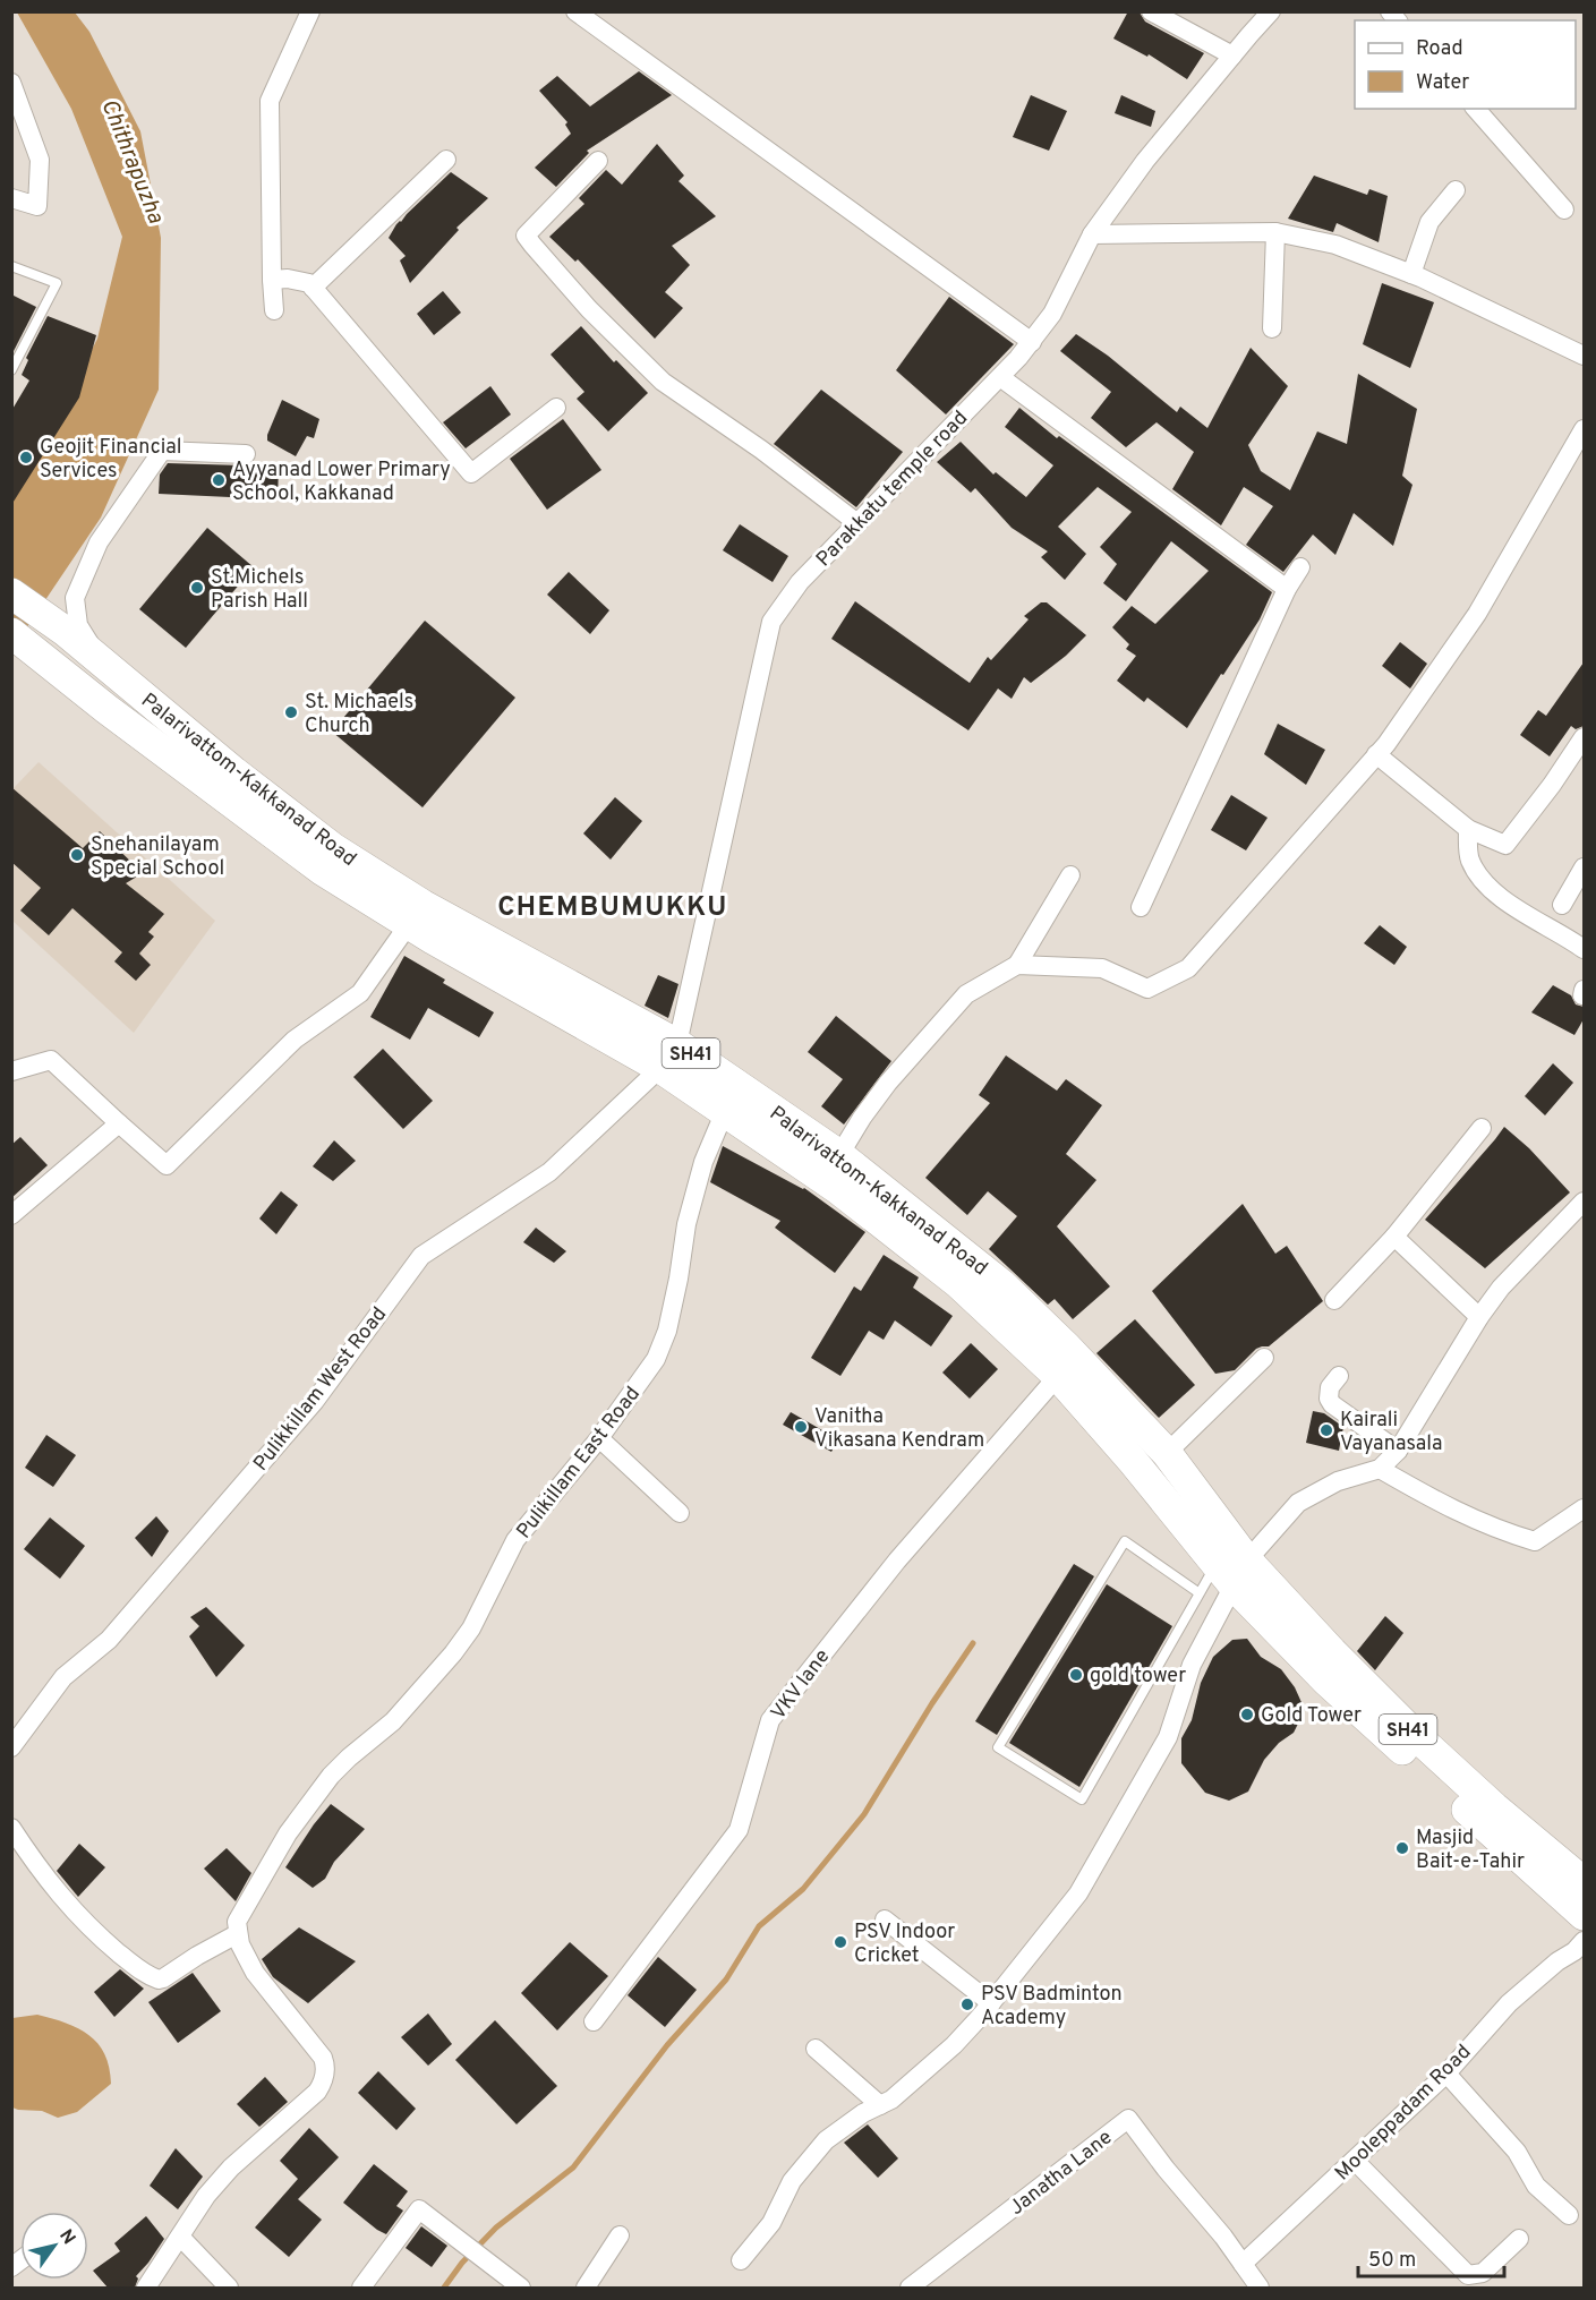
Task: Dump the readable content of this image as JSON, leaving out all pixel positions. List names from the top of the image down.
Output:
{
  "streets": {
    "main road": ["Palarivattom-Kakkanad Road", "SH41"],
    "street": [
      "Parakkatu temple road",
      "Pulikkillam West Road",
      "Pulikillam East Road",
      "VKV lane",
      "Mooleppadam Road",
      "Janatha Lane"
    ]
  },
  "crossings": [
    ["Parakkatu temple road", "Palarivattom-Kakkanad Road"],
    ["Parakkatu temple road", "Pulikkillam West Road"],
    ["Palarivattom-Kakkanad Road", "Pulikkillam West Road"],
    ["Mooleppadam Road", "Janatha Lane"]
  ],
  "districts": ["CHEMBUMUKKU"],
  "water": ["Chithrapuzha"],
  "places": [
    "Geojit Financial Services",
    "Ayyanad Lower Primary School, Kakkanad",
    "St.Michels Parish Hall",
    "St. Michaels Church",
    "Snehanilayam Special School",
    "Vanitha Vikasana Kendram",
    "Kairali Vayanasala",
    "gold tower",
    "Gold Tower",
    "Masjid Bait-e-Tahir",
    "PSV Indoor Cricket",
    "PSV Badminton Academy"
  ],
  "legend": ["Road", "Water"],
  "scale_bar": "50 m",
  "north": "top right"
}
